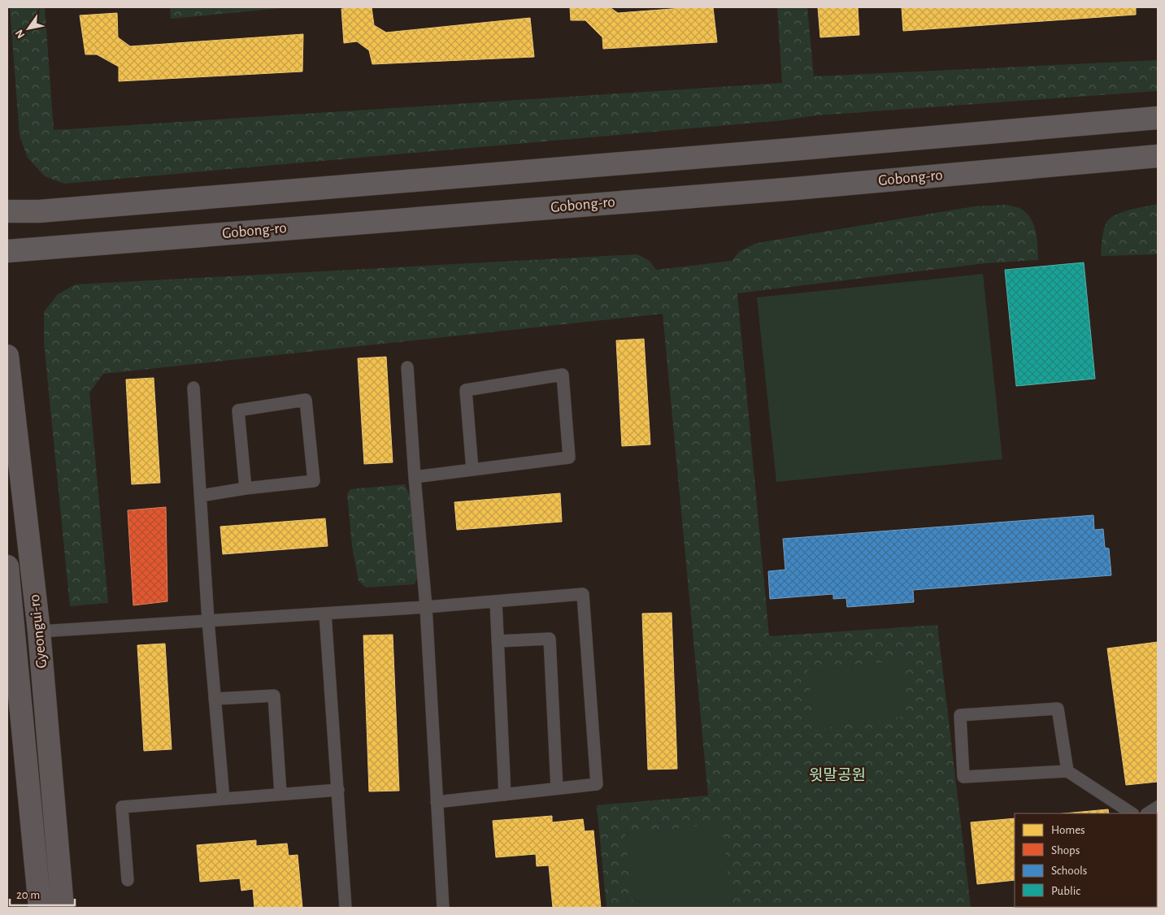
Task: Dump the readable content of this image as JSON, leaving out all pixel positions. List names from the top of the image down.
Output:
{
  "streets": {
    "main road": ["Gobong-ro", "Gyeongui-ro"]
  },
  "parks": ["윗말공원"],
  "legend": [
    "Homes",
    "Shops",
    "Schools",
    "Public"
  ],
  "scale_bar": "20 m",
  "north": "bottom left"
}
